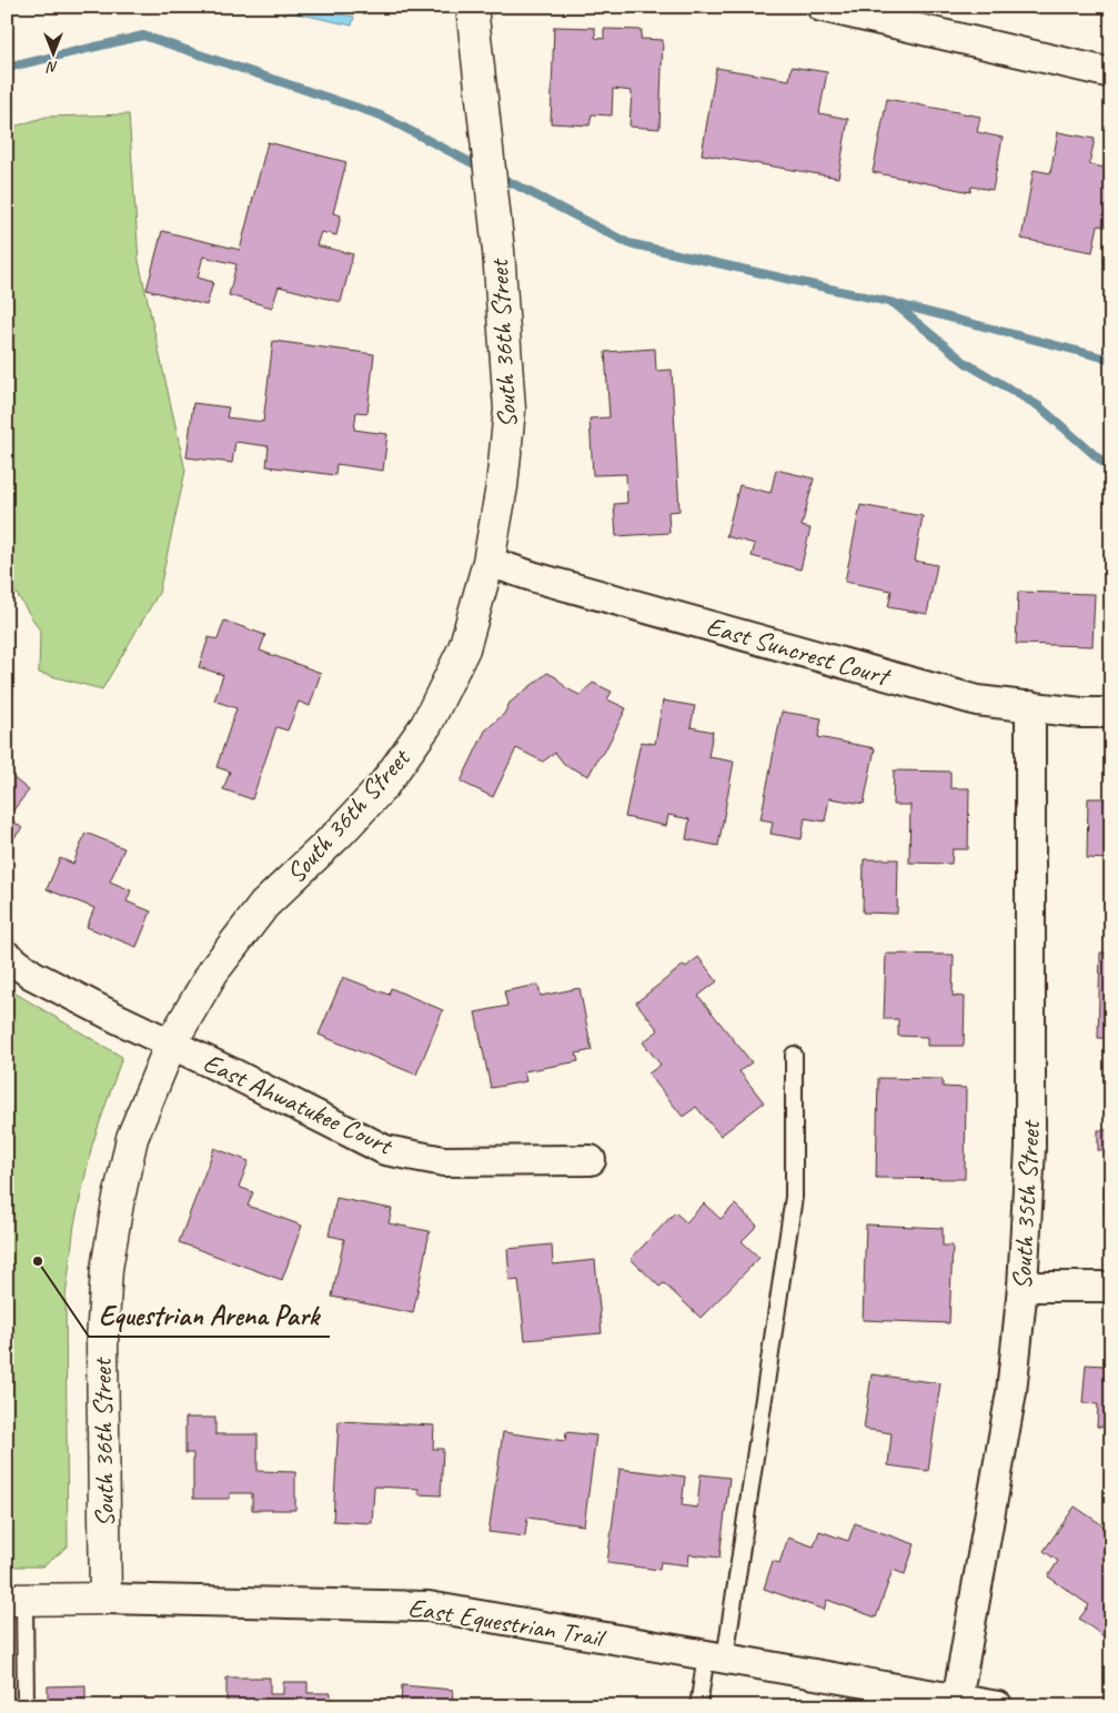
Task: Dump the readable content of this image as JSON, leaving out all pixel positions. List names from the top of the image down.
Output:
{
  "streets": {
    "street": [
      "South 36th Street",
      "East Suncrest Court",
      "East Ahwatukee Court",
      "South 35th Street",
      "East Equestrian Trail"
    ]
  },
  "crossings": [
    ["South 36th Street", "East Suncrest Court"],
    ["South 36th Street", "East Ahwatukee Court"],
    ["South 36th Street", "East Equestrian Trail"],
    ["East Suncrest Court", "South 35th Street"],
    ["South 35th Street", "East Equestrian Trail"]
  ],
  "places": ["Equestrian Arena Park"],
  "north": "bottom"
}
